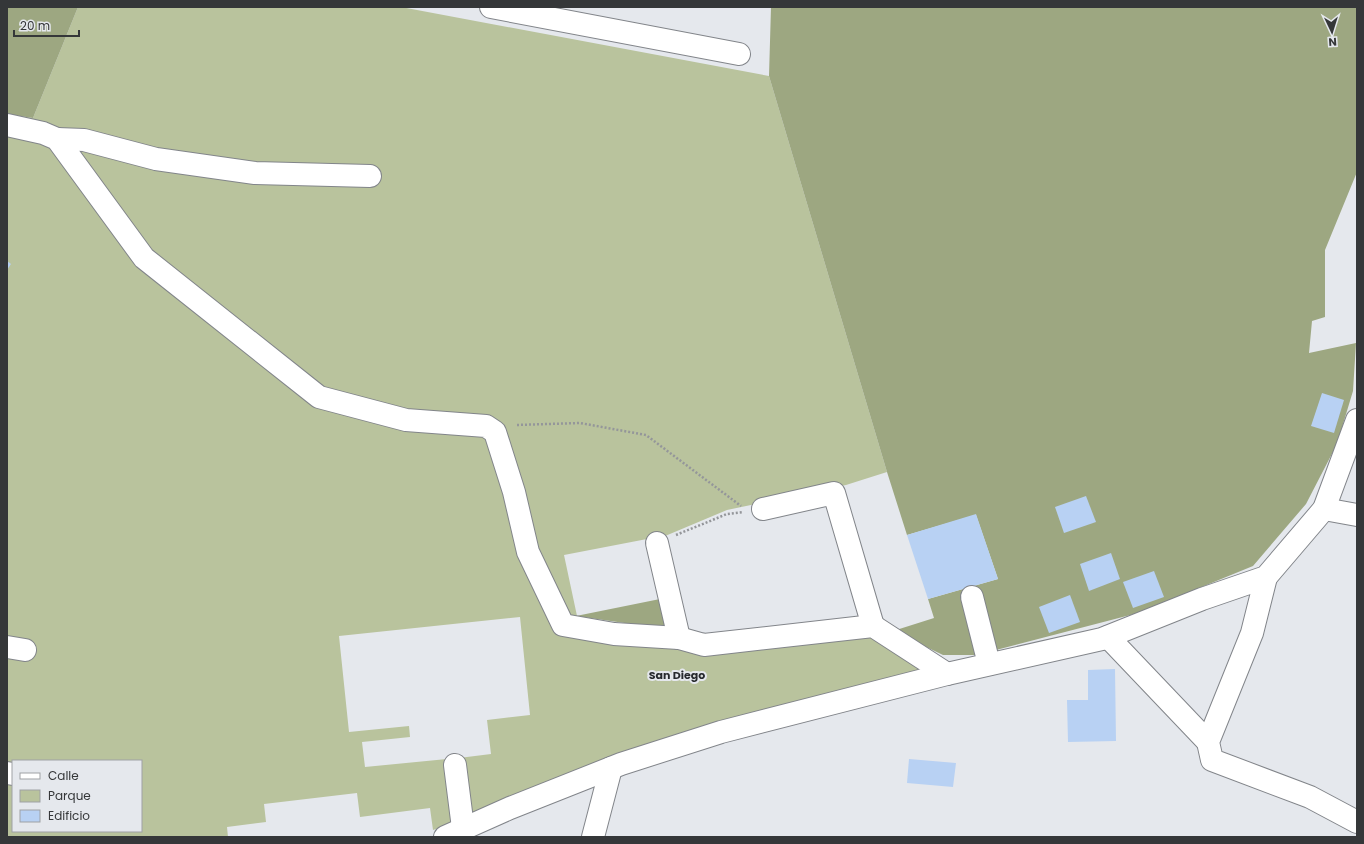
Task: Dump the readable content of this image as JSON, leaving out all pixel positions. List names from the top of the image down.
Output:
{
  "districts": ["San Diego"],
  "legend": ["Calle", "Parque", "Edificio"],
  "scale_bar": "20 m",
  "north": "bottom"
}
